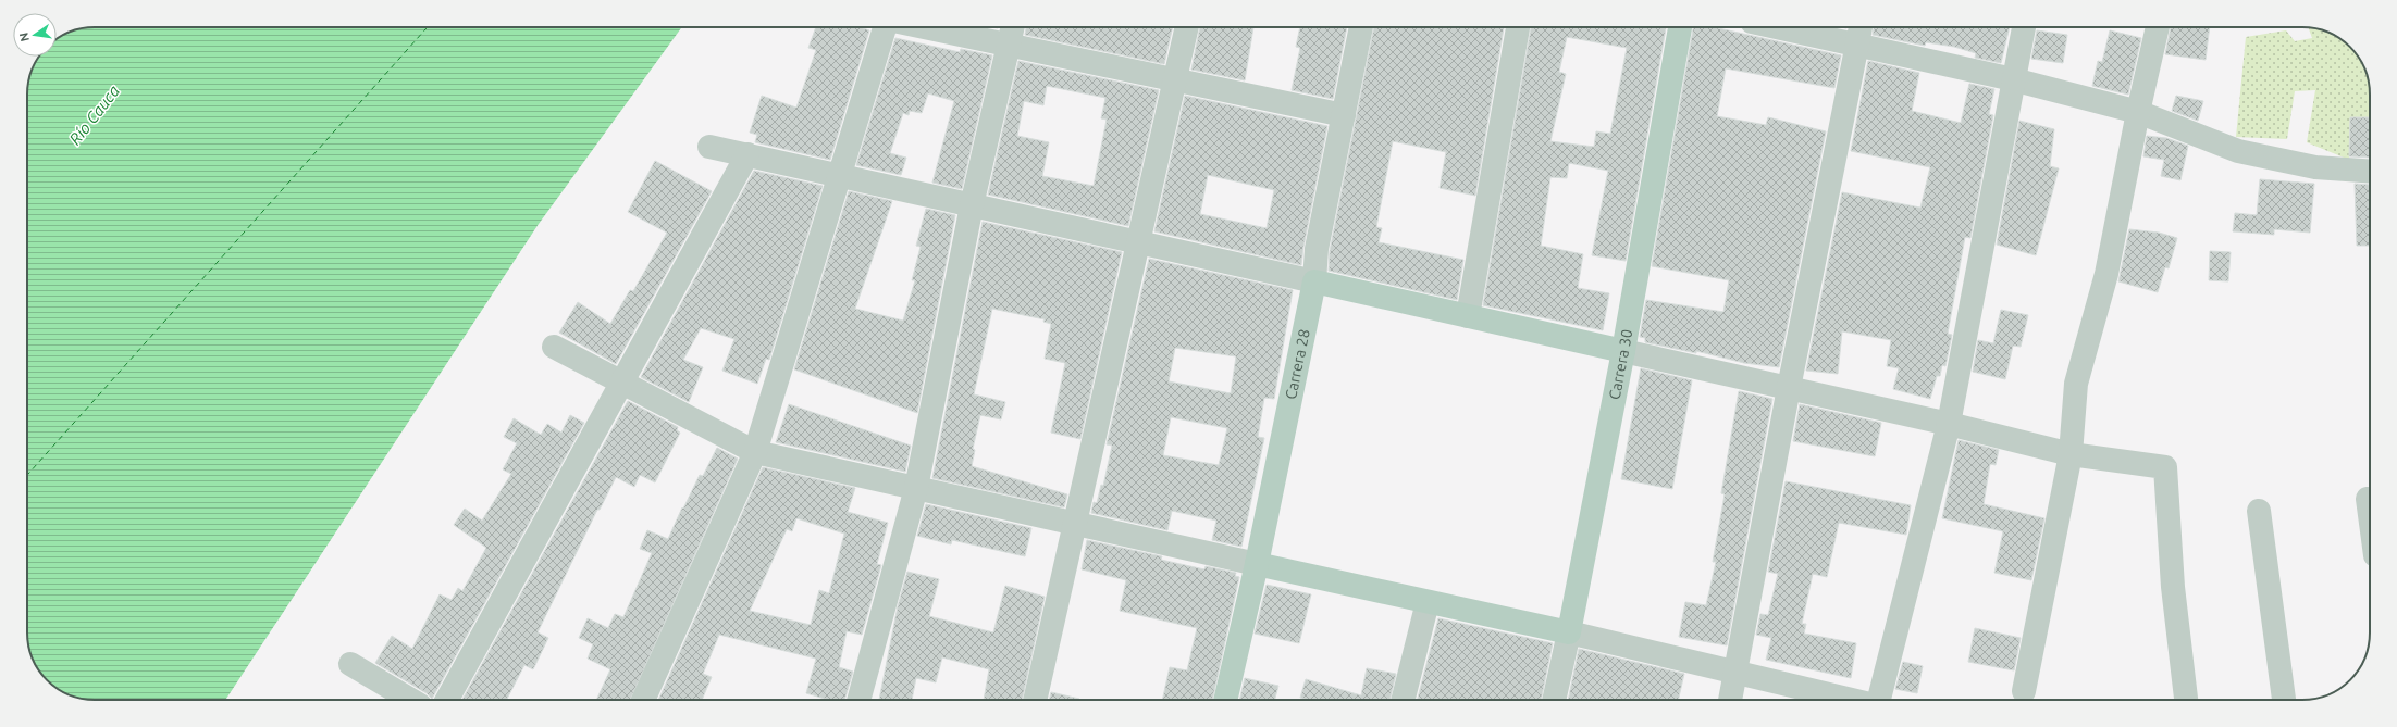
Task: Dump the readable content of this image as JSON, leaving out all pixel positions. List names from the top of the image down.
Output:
{
  "streets": {
    "main road": ["Carrera 28", "Carrera 30"]
  },
  "water": ["Río Cauca"],
  "north": "left"
}
